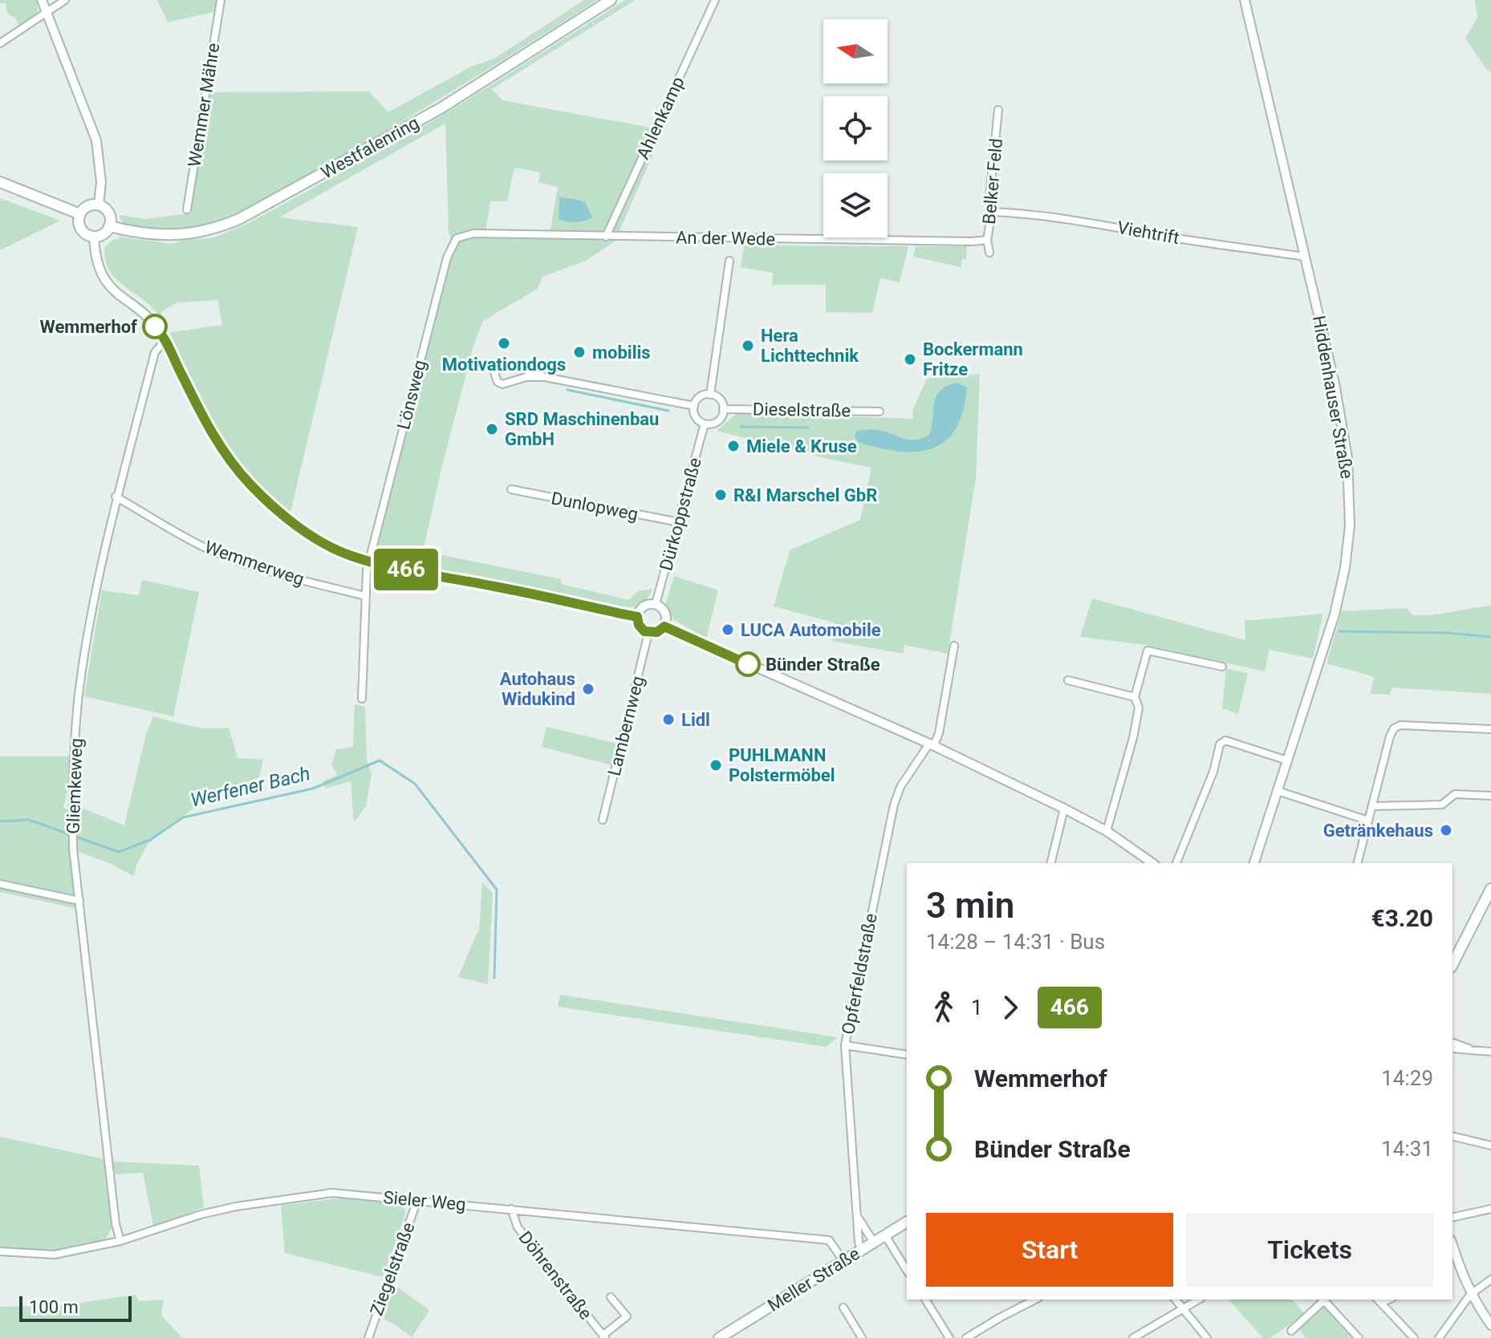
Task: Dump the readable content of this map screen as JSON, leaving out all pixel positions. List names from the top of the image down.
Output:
{
  "streets": {
    "main road": ["Westfalenring", "Meller Straße"],
    "street": [
      "Wemmer Mähre",
      "Ahlenkamp",
      "Belker Feld",
      "Viehtrift",
      "An der Wede",
      "Lönsweg",
      "Hiddenhauser Straße",
      "Dieselstraße",
      "Dunlopweg",
      "Dürkoppstraße",
      "Wemmerweg",
      "Lambernweg",
      "Gliemkeweg",
      "Opferfeldstraße",
      "Sieler Weg",
      "Ziegelstraße",
      "Döhrenstraße"
    ]
  },
  "crossings": [
    ["Ahlenkamp", "An der Wede"],
    ["Belker Feld", "Viehtrift"],
    ["Belker Feld", "An der Wede"],
    ["Viehtrift", "Hiddenhauser Straße"],
    ["An der Wede", "Lönsweg"],
    ["Lönsweg", "Wemmerweg"],
    ["Dieselstraße", "Dürkoppstraße"],
    ["Dunlopweg", "Dürkoppstraße"],
    ["Dürkoppstraße", "Lambernweg"],
    ["Wemmerweg", "Gliemkeweg"],
    ["Gliemkeweg", "Sieler Weg"],
    ["Opferfeldstraße", "Meller Straße"],
    ["Sieler Weg", "Ziegelstraße"],
    ["Sieler Weg", "Döhrenstraße"],
    ["Sieler Weg", "Meller Straße"]
  ],
  "water": ["Werfener Bach"],
  "places": [
    "Wemmerhof",
    "Motivationdogs",
    "Hera Lichttechnik",
    "mobilis",
    "Bockermann Fritze",
    "SRD Maschinenbau GmbH",
    "Miele & Kruse",
    "R&I Marschel GbR",
    "LUCA Automobile",
    "Bünder Straße",
    "Autohaus Widukind",
    "Lidl",
    "PUHLMANN Polstermöbel",
    "Getränkehaus"
  ],
  "lines": ["bus line 466"],
  "scale_bar": "100 m",
  "north": "left",
  "page": {
    "on_map": "466",
    "heading": ["3 min", "14:28 – 14:31 · Bus", "€3.20"],
    "legs": ["1", "466"],
    "list": [
      {
        "name": "Wemmerhof",
        "value": "14:29"
      },
      {
        "name": "Bünder Straße",
        "value": "14:31"
      }
    ],
    "buttons": ["Start", "Tickets"],
    "scale": "100 m"
  }
}
